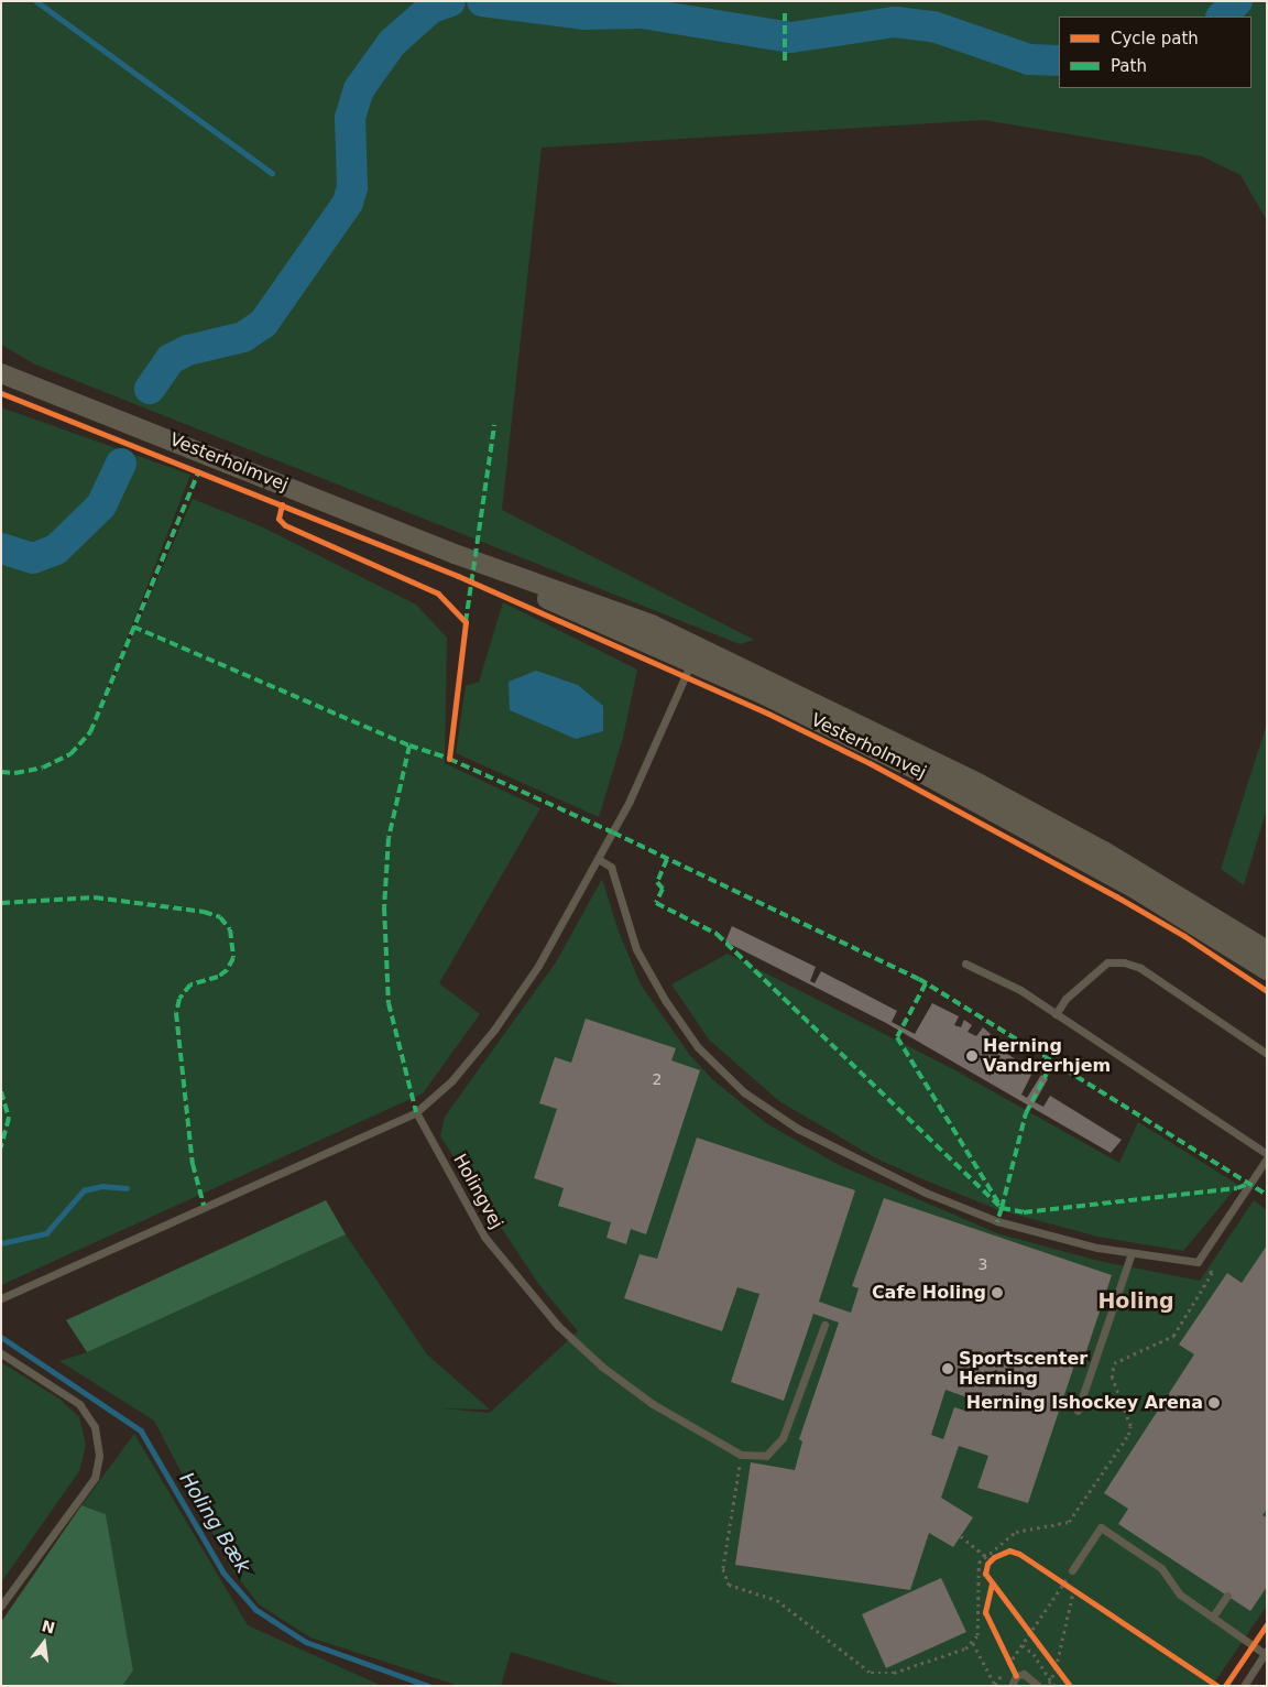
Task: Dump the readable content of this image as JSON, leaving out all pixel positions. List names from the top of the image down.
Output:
{
  "streets": {
    "street": ["Vesterholmvej"],
    "lane": ["Holingvej"]
  },
  "districts": ["Holing"],
  "water": ["Holing Bæk"],
  "places": [
    "Herning Vandrerhjem",
    "Cafe Holing",
    "Sportscenter Herning",
    "Herning Ishockey Arena"
  ],
  "house_numbers": ["2", "3"],
  "legend": ["Cycle path", "Path"],
  "north": "top"
}
